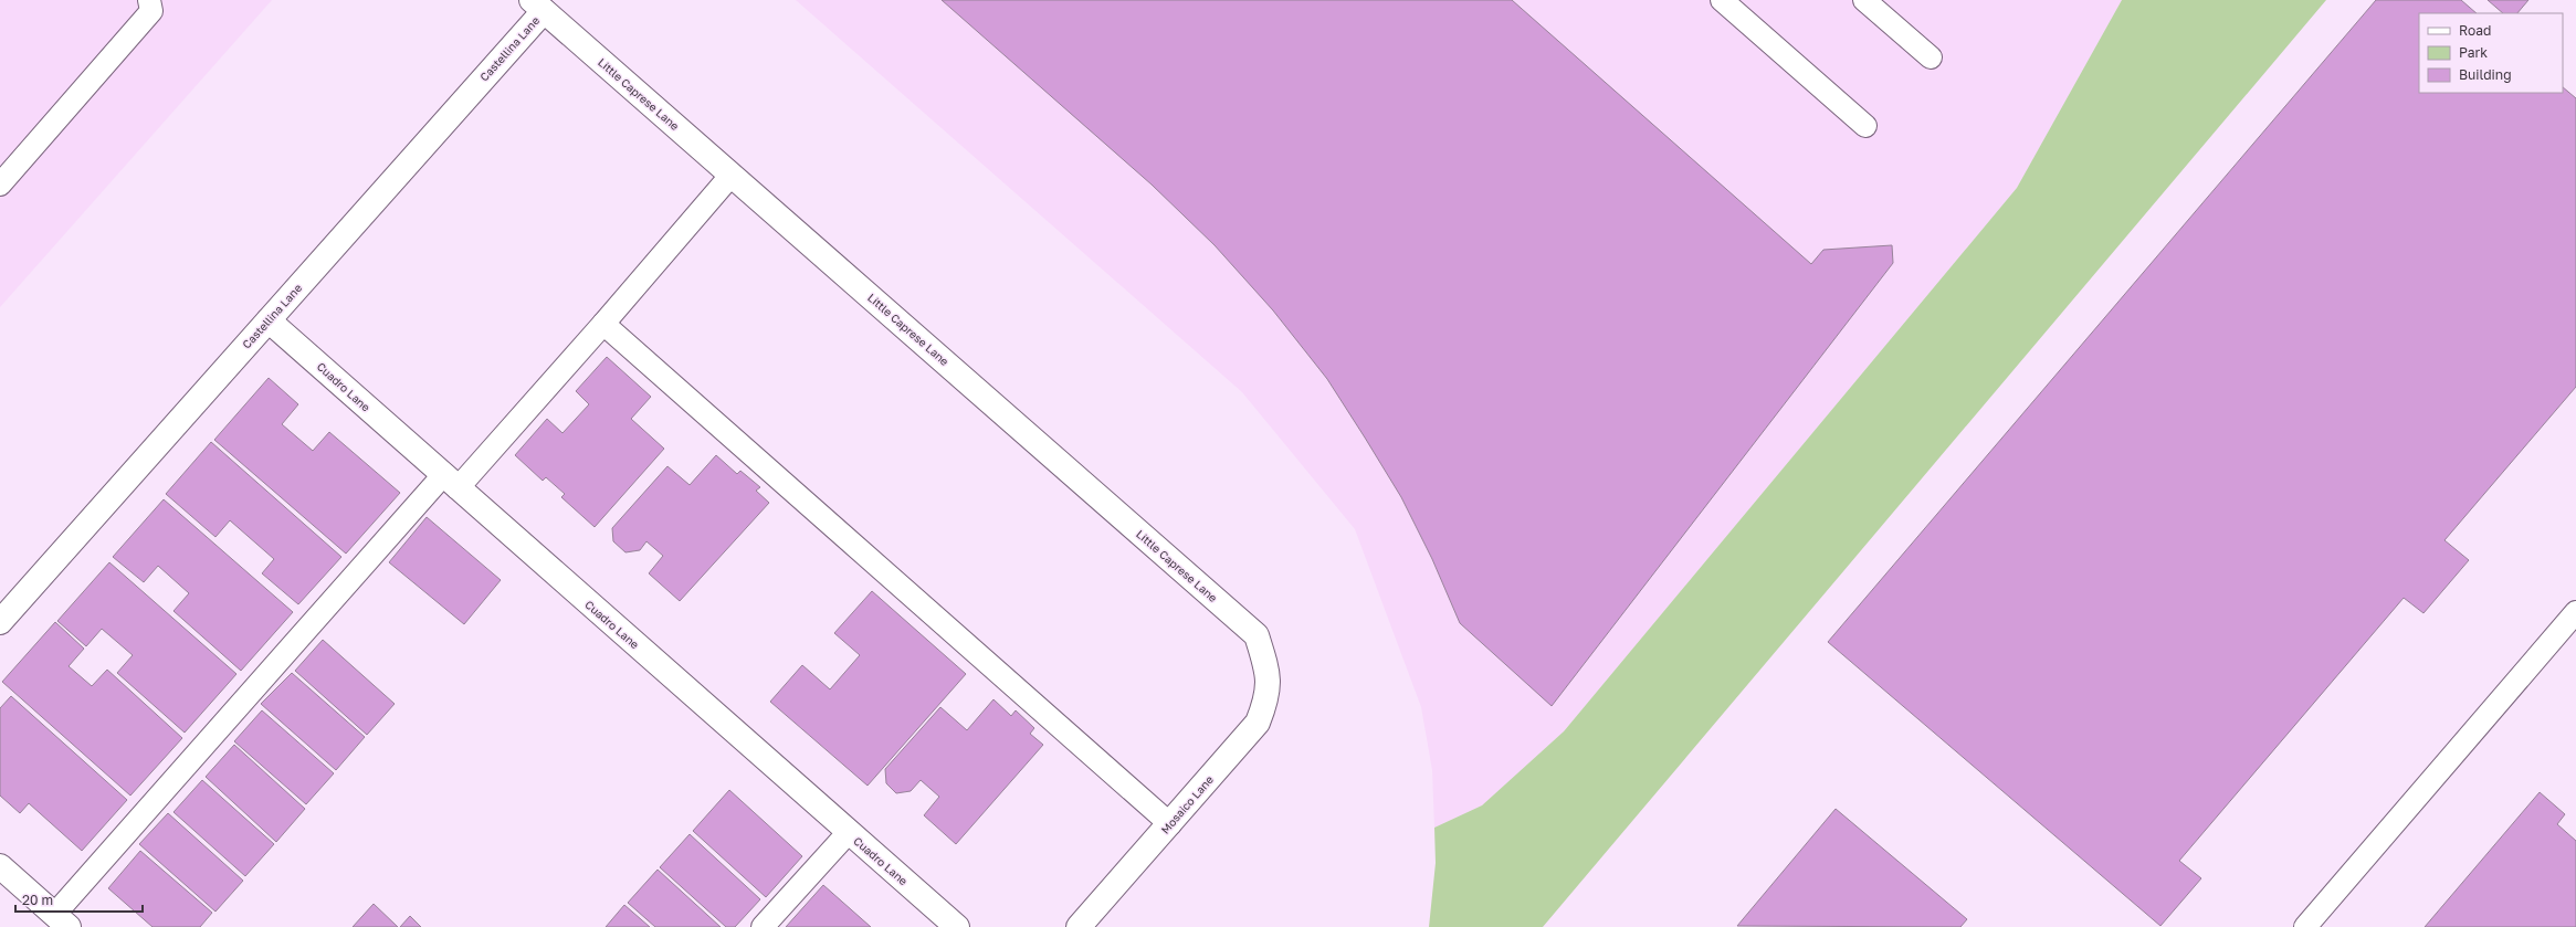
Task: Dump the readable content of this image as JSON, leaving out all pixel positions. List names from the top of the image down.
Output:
{
  "streets": {
    "street": [
      "Castellina Lane",
      "Little Caprese Lane",
      "Cuadro Lane",
      "Mosaico Lane"
    ]
  },
  "crossings": [
    ["Castellina Lane", "Little Caprese Lane"],
    ["Castellina Lane", "Cuadro Lane"],
    ["Little Caprese Lane", "Mosaico Lane"]
  ],
  "legend": ["Road", "Park", "Building"],
  "scale_bar": "20 m"
}
